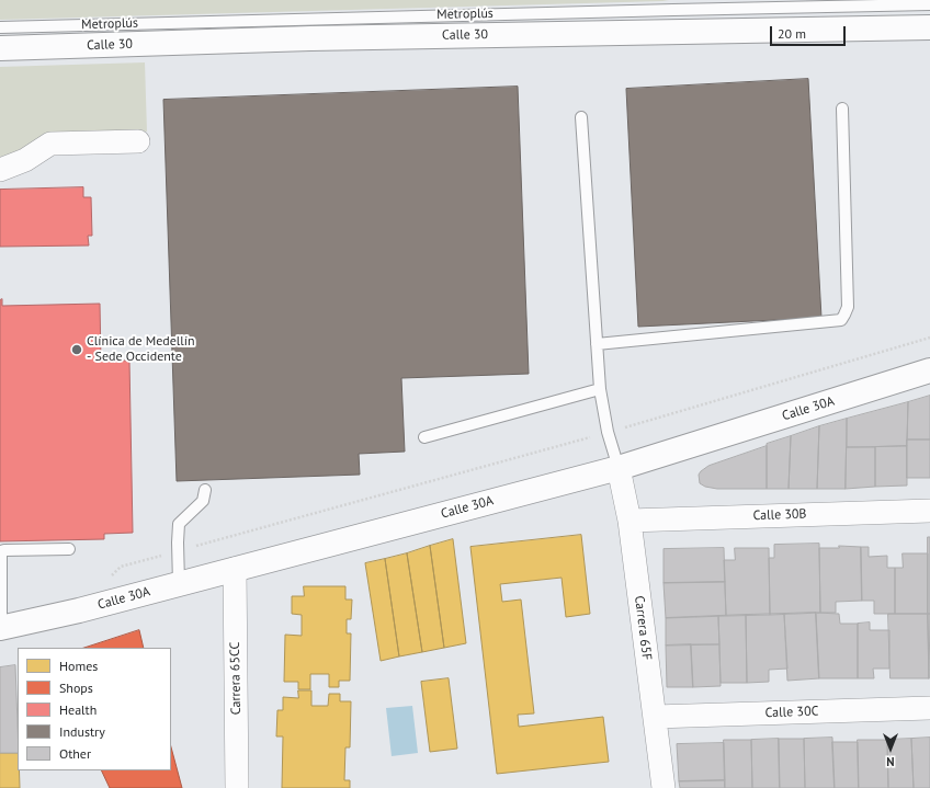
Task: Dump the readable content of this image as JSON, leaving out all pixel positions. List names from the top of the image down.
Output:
{
  "streets": {
    "street": [
      "Calle 30",
      "Calle 30A",
      "Calle 30B",
      "Carrera 65F",
      "Carrera 65CC",
      "Calle 30C"
    ],
    "lane": ["Metroplús"]
  },
  "crossings": [
    ["Calle 30A", "Carrera 65F"],
    ["Calle 30A", "Carrera 65CC"],
    ["Calle 30B", "Carrera 65F"],
    ["Carrera 65F", "Calle 30C"]
  ],
  "places": ["Clínica de Medellín - Sede Occidente"],
  "legend": [
    "Homes",
    "Shops",
    "Health",
    "Industry",
    "Other"
  ],
  "scale_bar": "20 m",
  "north": "bottom"
}
